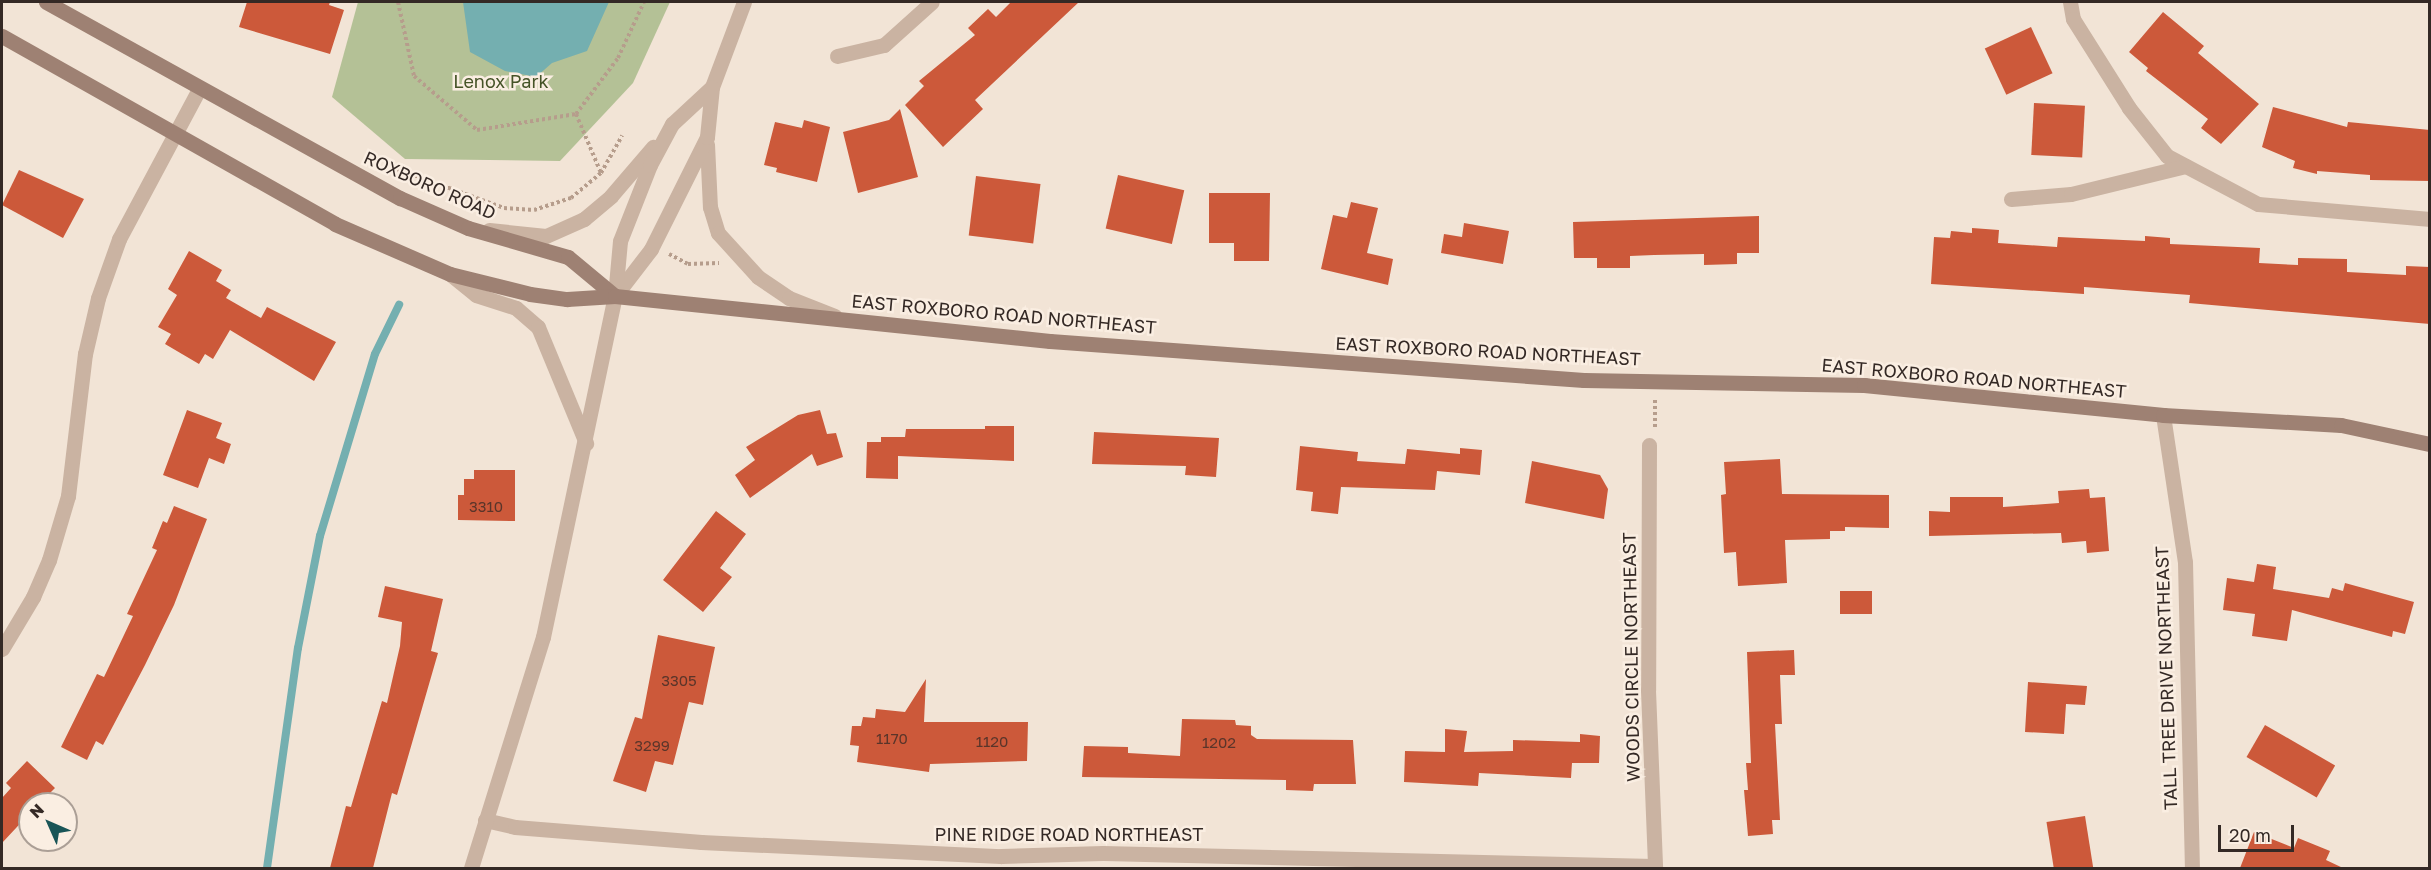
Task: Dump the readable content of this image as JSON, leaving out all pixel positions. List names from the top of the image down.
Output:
{
  "streets": {
    "main road": ["ROXBORO ROAD", "EAST ROXBORO ROAD NORTHEAST"],
    "street": ["WOODS CIRCLE NORTHEAST", "TALL TREE DRIVE NORTHEAST", "PINE RIDGE ROAD NORTHEAST"]
  },
  "crossings": [
    ["ROXBORO ROAD", "EAST ROXBORO ROAD NORTHEAST"],
    ["EAST ROXBORO ROAD NORTHEAST", "TALL TREE DRIVE NORTHEAST"],
    ["WOODS CIRCLE NORTHEAST", "PINE RIDGE ROAD NORTHEAST"]
  ],
  "parks": ["Lenox Park"],
  "house_numbers": [
    "3310",
    "3305",
    "1170",
    "1120",
    "1202",
    "3299"
  ],
  "scale_bar": "20 m",
  "north": "top left"
}
